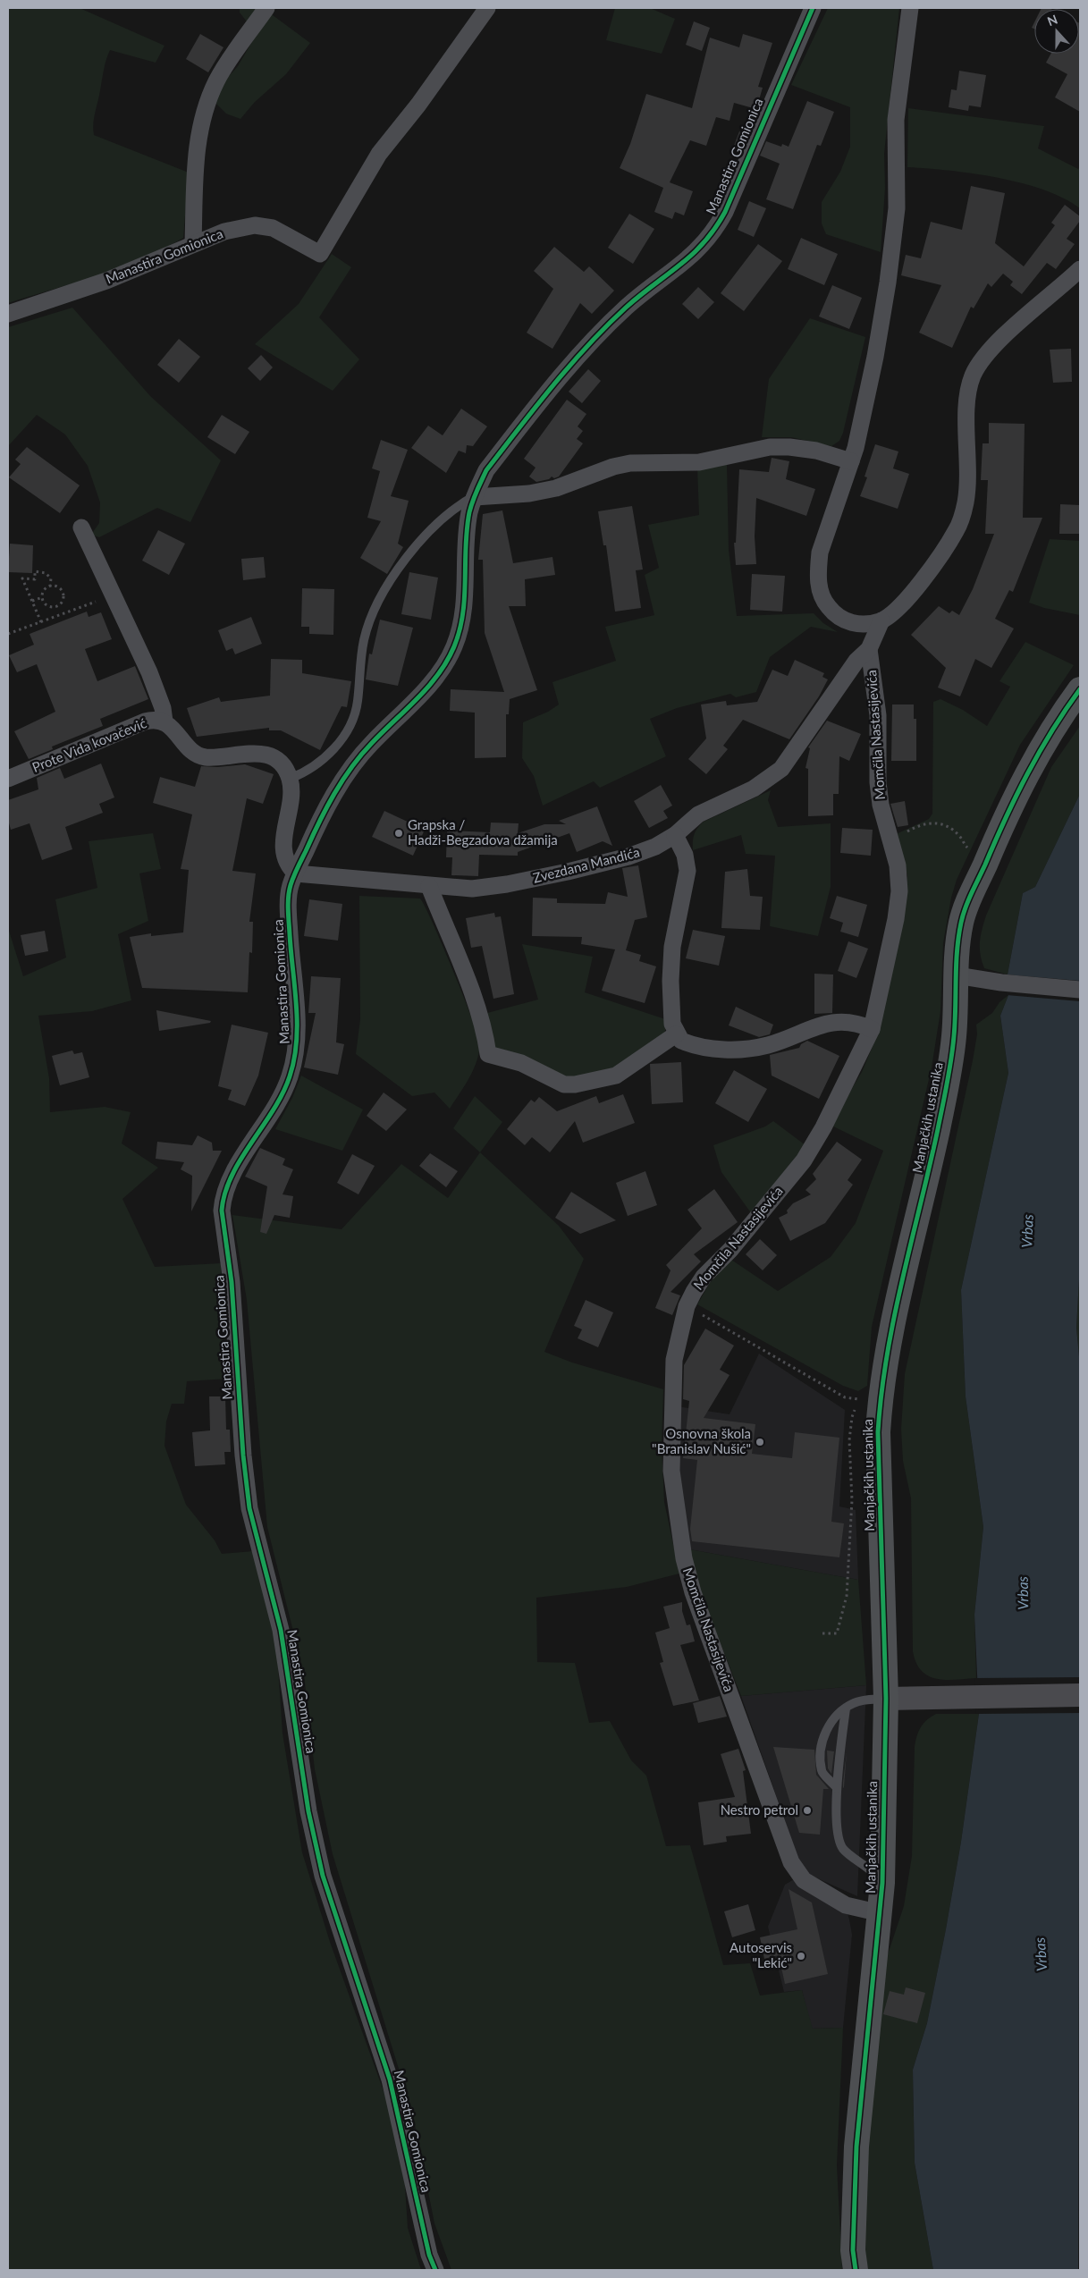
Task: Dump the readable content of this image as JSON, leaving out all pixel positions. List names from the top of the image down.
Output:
{
  "streets": {
    "main road": ["Manjačkih ustanika"],
    "street": [
      "Manastira Gomionica",
      "Momčila Nastasijevića",
      "Prote Vida kovačević",
      "Zvezdana Mandića"
    ]
  },
  "crossings": [
    ["Manastira Gomionica", "Zvezdana Mandića"],
    ["Momčila Nastasijevića", "Zvezdana Mandića"],
    ["Momčila Nastasijevića", "Manjačkih ustanika"]
  ],
  "water": ["Vrbas"],
  "places": [
    "Grapska / Hadži-Begzadova džamija",
    "Osnovna škola \"Branislav Nušić\"",
    "Nestro petrol",
    "Autoservis \"Lekić\""
  ],
  "north": "top"
}
